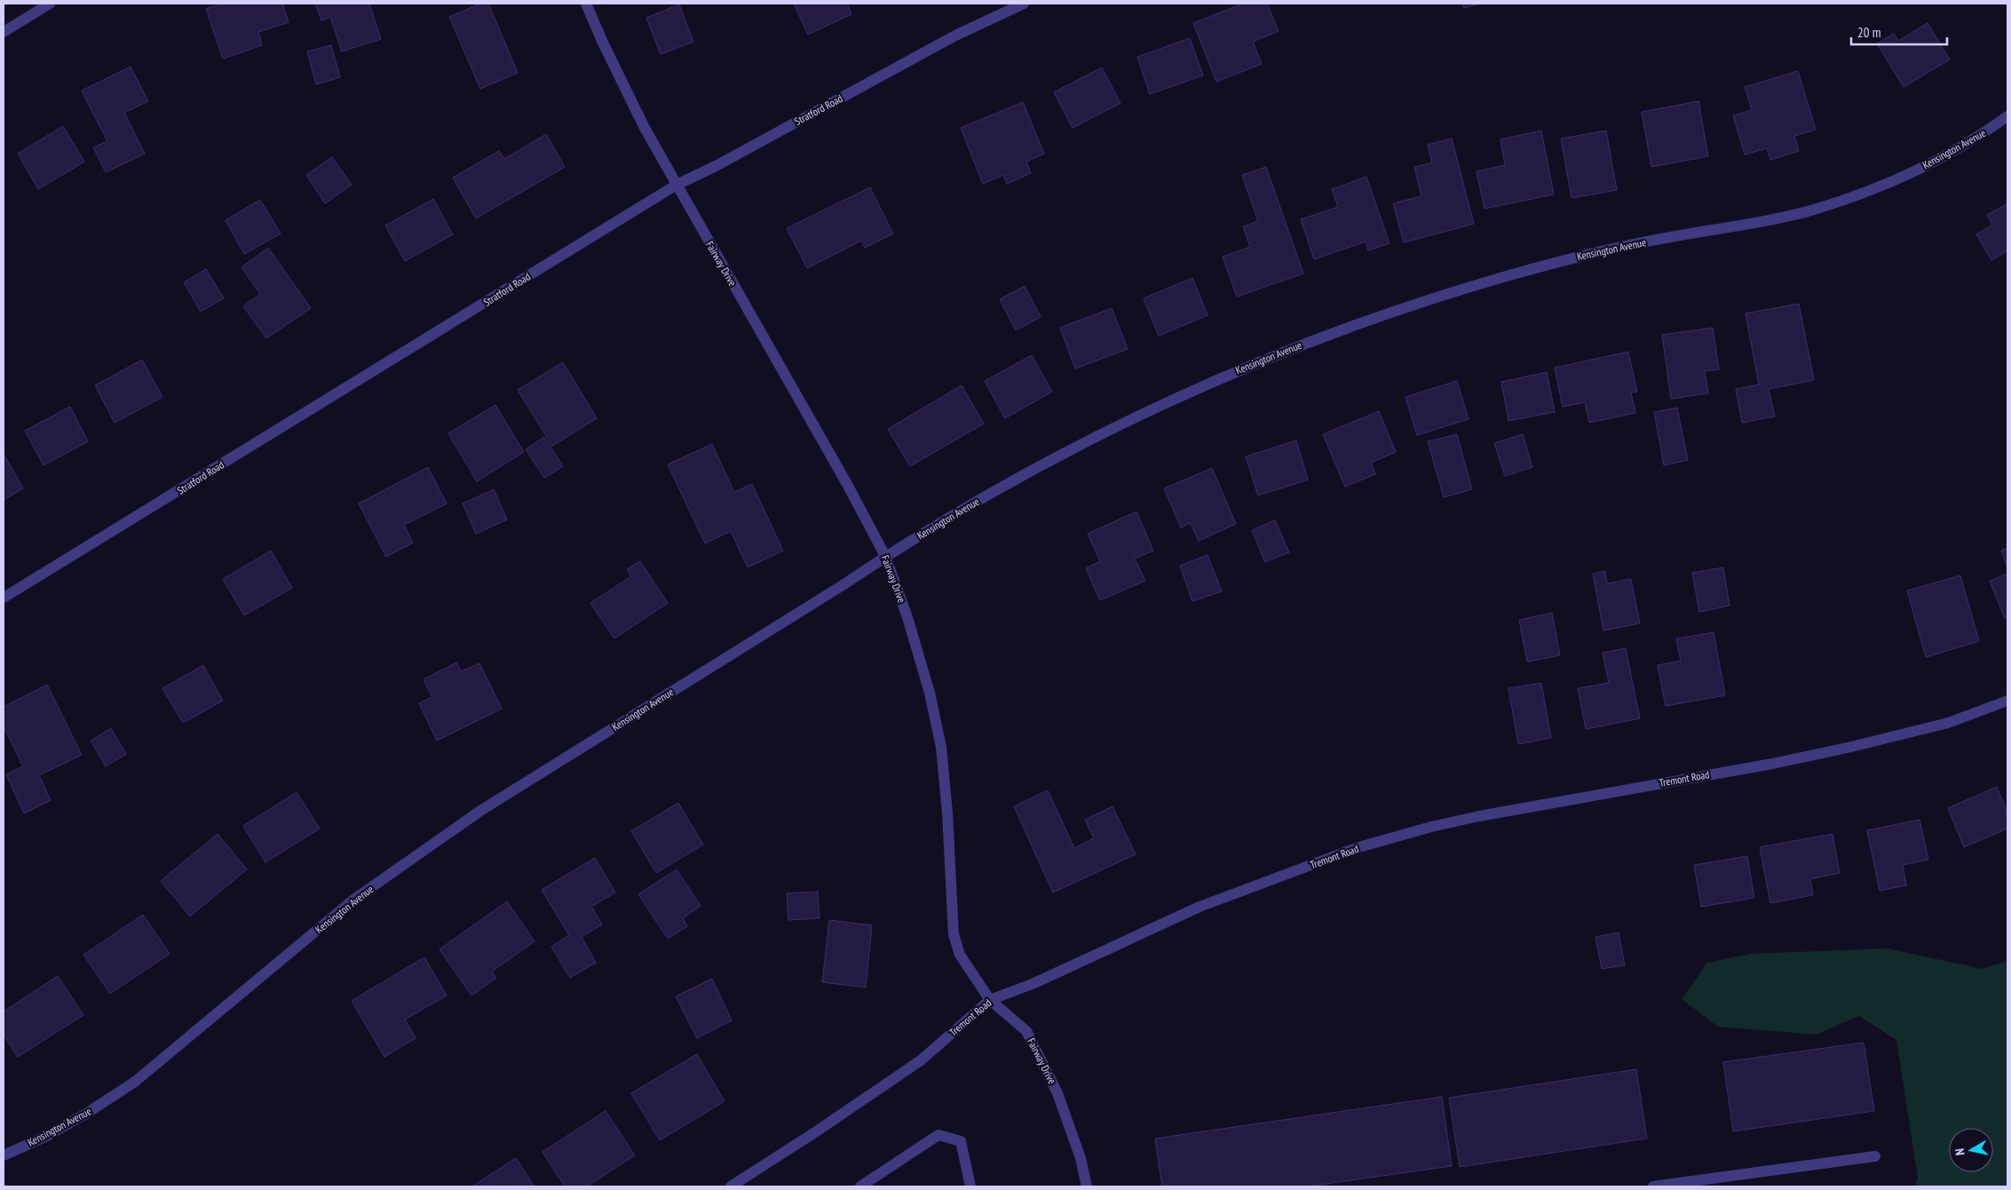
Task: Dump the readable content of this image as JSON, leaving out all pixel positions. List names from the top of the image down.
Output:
{
  "streets": {
    "street": [
      "Stratford Road",
      "Kensington Avenue",
      "Fairway Drive",
      "Tremont Road"
    ]
  },
  "crossings": [
    ["Stratford Road", "Fairway Drive"],
    ["Kensington Avenue", "Fairway Drive"],
    ["Fairway Drive", "Tremont Road"]
  ],
  "scale_bar": "20 m",
  "north": "left"
}
